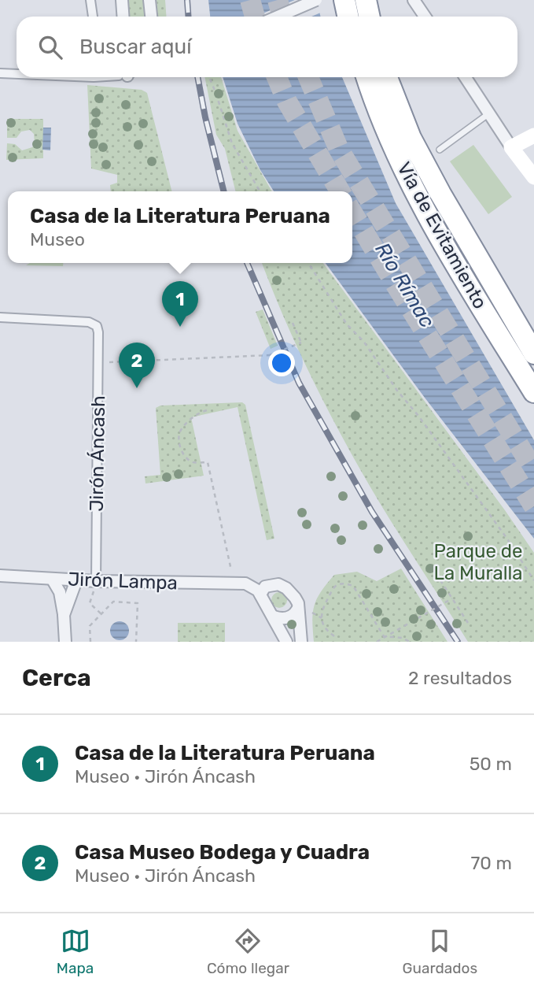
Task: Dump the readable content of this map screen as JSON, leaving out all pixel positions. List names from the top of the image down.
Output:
{
  "streets": {
    "highway": ["Vía de Evitamiento"],
    "street": ["Jirón Áncash", "Jirón Lampa"]
  },
  "crossings": [
    ["Jirón Áncash", "Jirón Lampa"]
  ],
  "water": ["Río Rímac"],
  "parks": ["Parque de La Muralla"],
  "page": {
    "search": "Buscar aquí",
    "popup": ["Casa de la Literatura Peruana", "Museo"],
    "pins": ["1", "2"],
    "heading": ["Cerca", "2 resultados"],
    "list": [
      {
        "mark": "1",
        "name": "Casa de la Literatura Peruana",
        "note": "Museo · Jirón Áncash",
        "value": "50 m"
      },
      {
        "mark": "2",
        "name": "Casa Museo Bodega y Cuadra",
        "note": "Museo · Jirón Áncash",
        "value": "70 m"
      }
    ],
    "nav": ["Mapa", "Cómo llegar", "Guardados"]
  }
}
